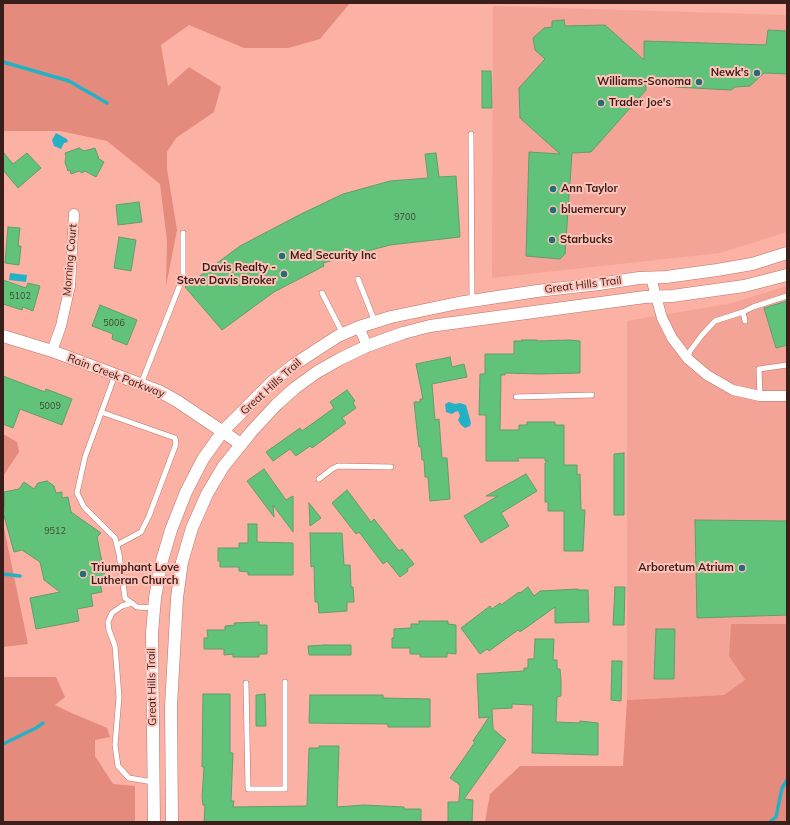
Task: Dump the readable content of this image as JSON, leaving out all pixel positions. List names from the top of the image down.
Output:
{
  "streets": {
    "street": ["Morning Court", "Great Hills Trail", "Rain Creek Parkway"]
  },
  "crossings": [
    ["Morning Court", "Rain Creek Parkway"],
    ["Great Hills Trail", "Rain Creek Parkway"]
  ],
  "places": [
    "Newk's",
    "Williams-Sonoma",
    "Trader Joe's",
    "Ann Taylor",
    "bluemercury",
    "Starbucks",
    "Med Security Inc",
    "Davis Realty - Steve Davis Broker",
    "Arboretum Atrium",
    "Triumphant Love Lutheran Church"
  ],
  "house_numbers": [
    "9700",
    "5102",
    "5006",
    "5009",
    "9512"
  ]
}
